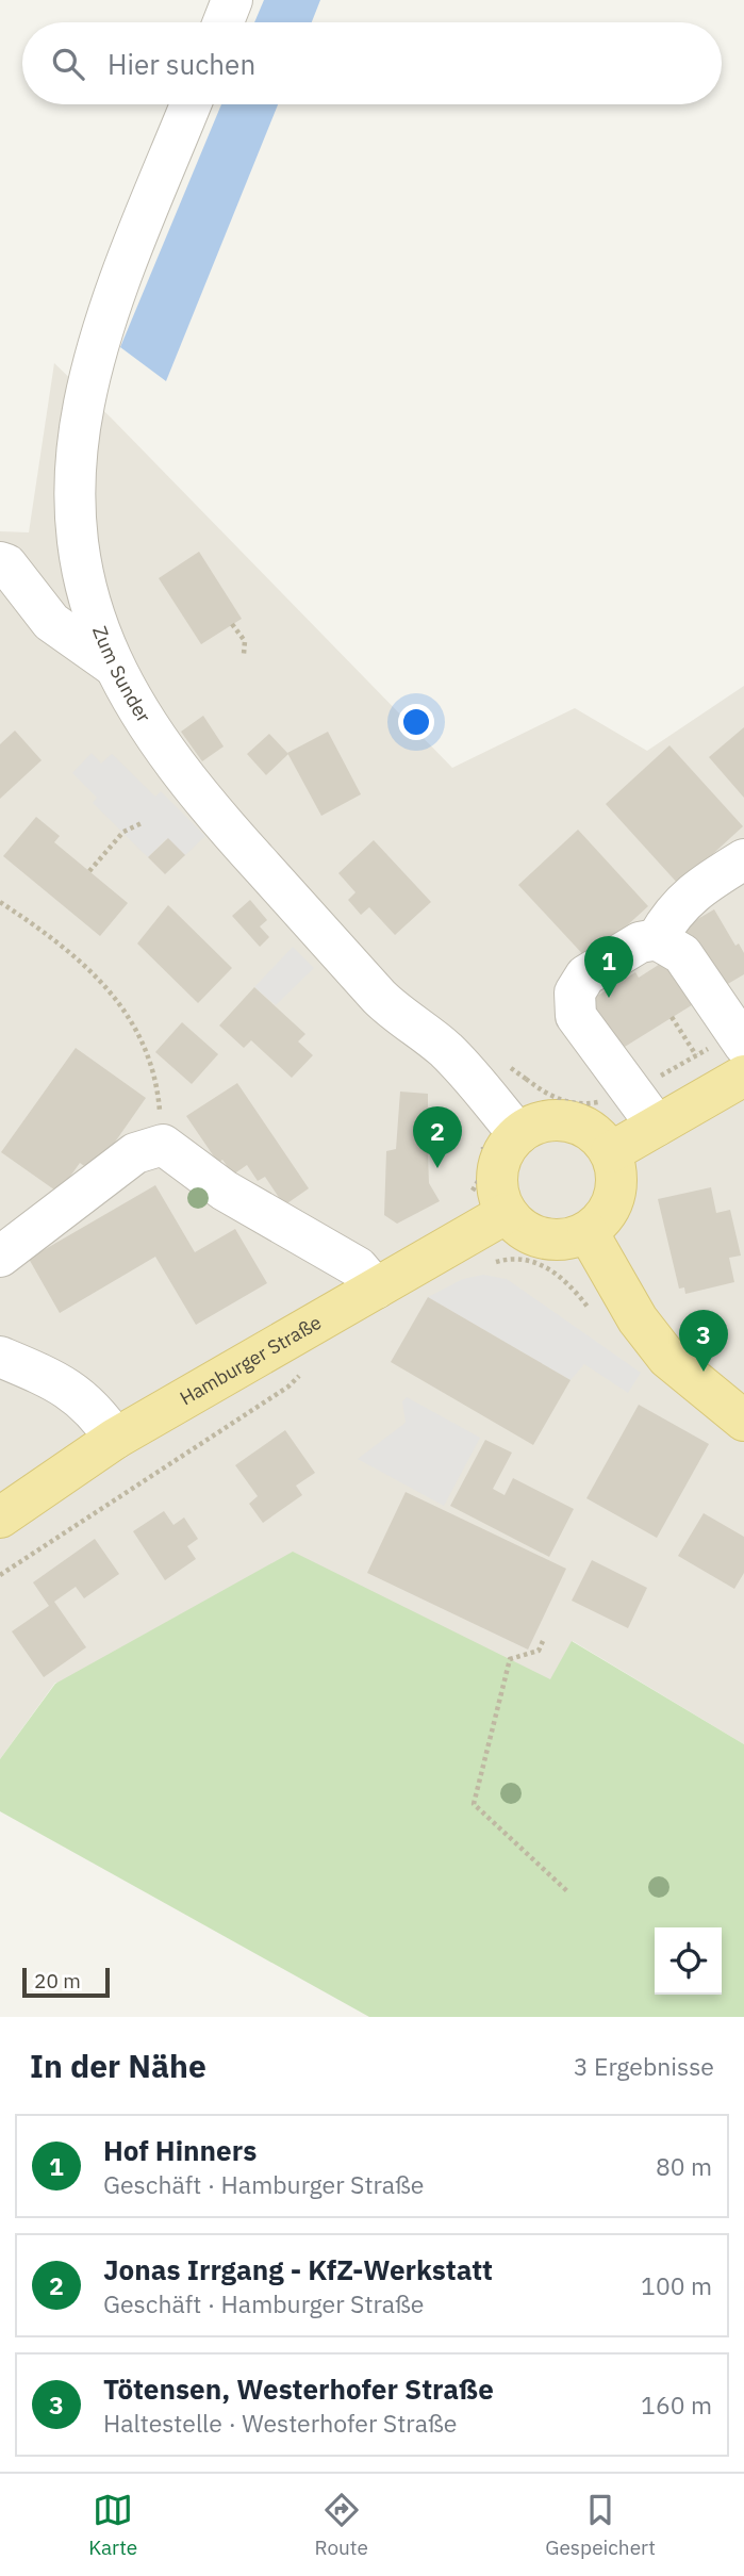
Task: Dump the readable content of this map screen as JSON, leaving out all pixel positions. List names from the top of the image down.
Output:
{
  "streets": {
    "main road": ["Hamburger Straße"],
    "street": ["Zum Sunder"]
  },
  "crossings": [
    ["Zum Sunder", "Hamburger Straße"]
  ],
  "scale_bar": "20 m",
  "page": {
    "search": "Hier suchen",
    "pins": ["1", "2", "3"],
    "scale": "20 m",
    "heading": ["In der Nähe", "3 Ergebnisse"],
    "list": [
      {
        "mark": "1",
        "name": "Hof Hinners",
        "note": "Geschäft · Hamburger Straße",
        "value": "80 m"
      },
      {
        "mark": "2",
        "name": "Jonas Irrgang - KfZ-Werkstatt",
        "note": "Geschäft · Hamburger Straße",
        "value": "100 m"
      },
      {
        "mark": "3",
        "name": "Tötensen, Westerhofer Straße",
        "note": "Haltestelle · Westerhofer Straße",
        "value": "160 m"
      }
    ],
    "nav": ["Karte", "Route", "Gespeichert"]
  }
}
